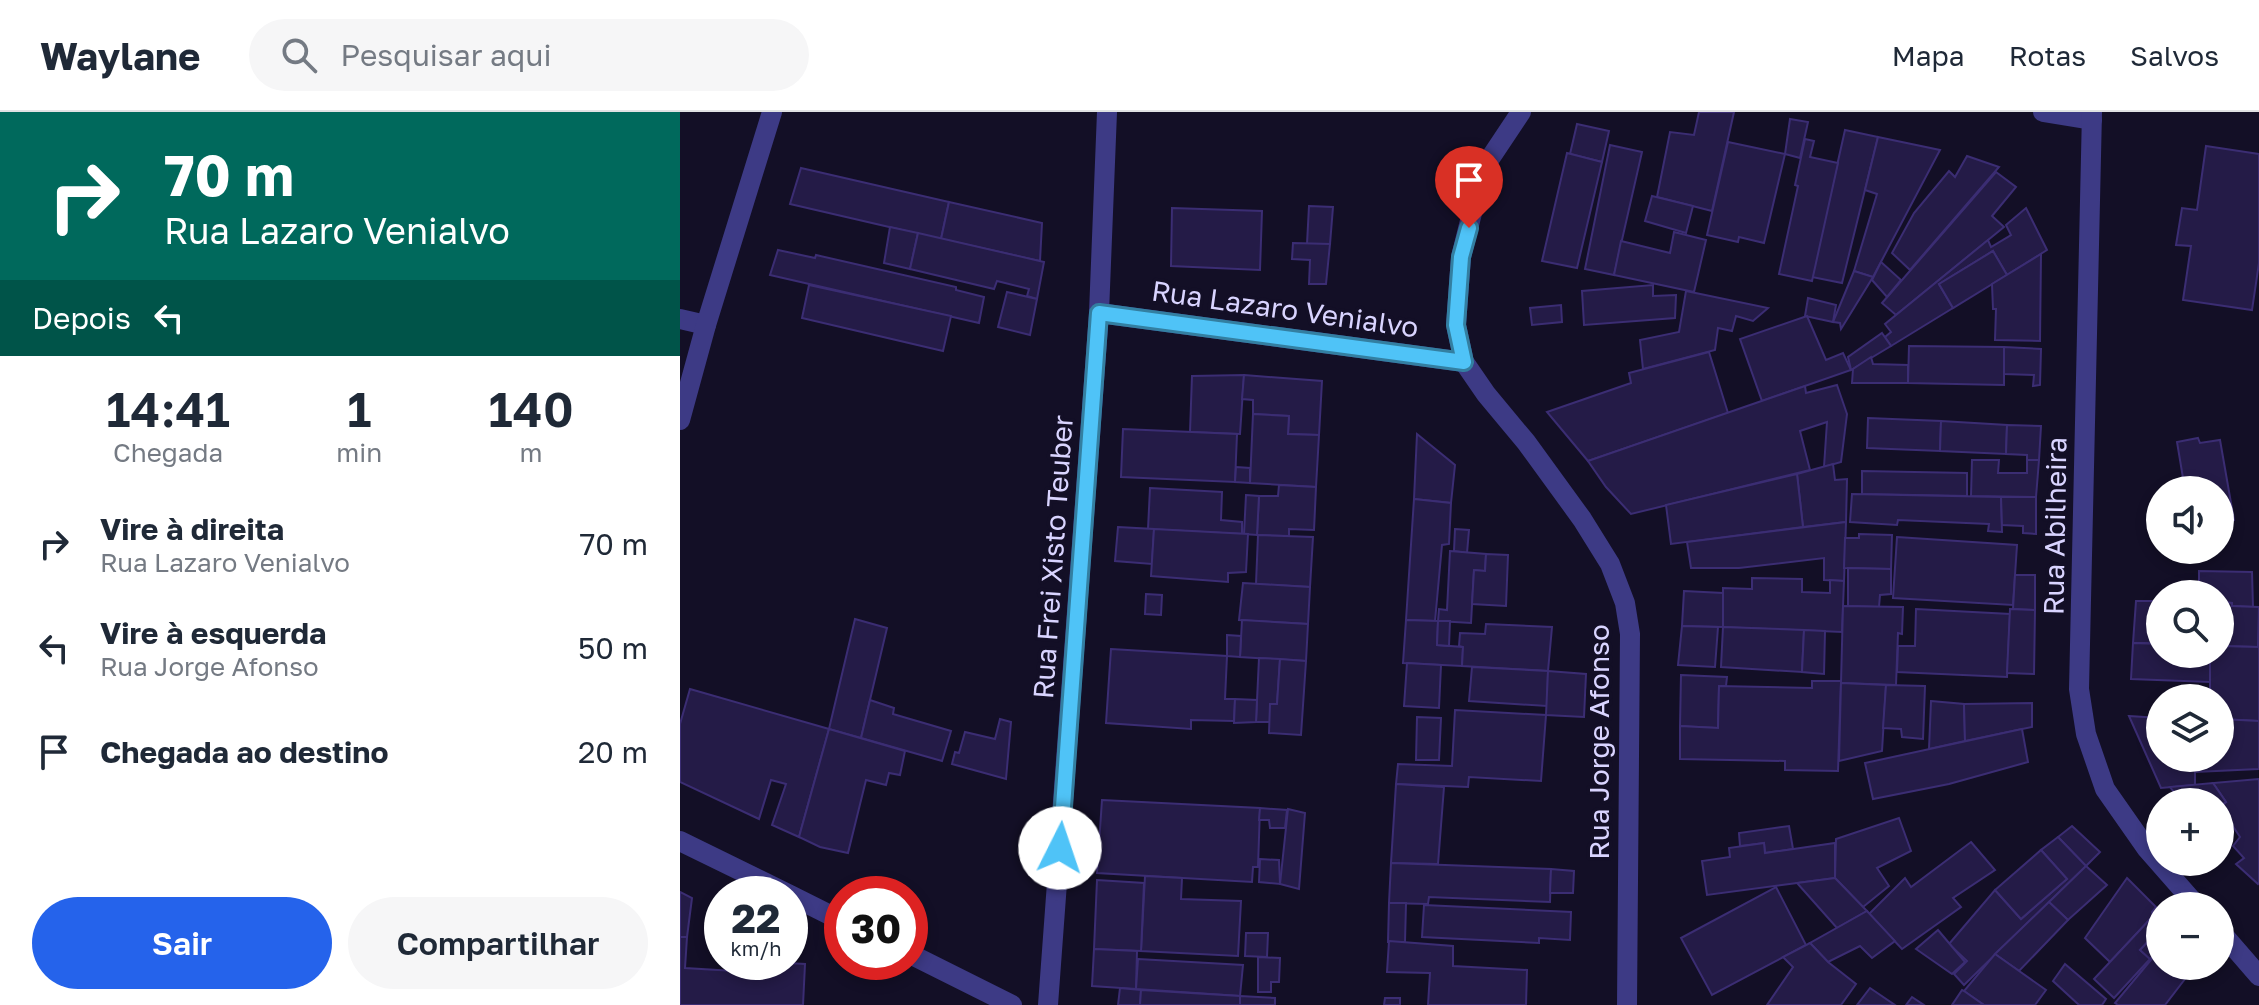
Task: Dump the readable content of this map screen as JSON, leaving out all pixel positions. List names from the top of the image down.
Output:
{
  "streets": {
    "street": [
      "Rua Lazaro Venialvo",
      "Rua Abilheira",
      "Rua Frei Xisto Teuber",
      "Rua Jorge Afonso"
    ]
  },
  "crossings": [
    ["Rua Lazaro Venialvo", "Rua Frei Xisto Teuber"],
    ["Rua Lazaro Venialvo", "Rua Jorge Afonso"]
  ],
  "page": {
    "header": "Waylane",
    "search": "Pesquisar aqui",
    "nav": ["Mapa", "Rotas", "Salvos"],
    "turn": ["70 m", "Rua Lazaro Venialvo"],
    "then": "Depois",
    "eta": [
      "14:41",
      "Chegada",
      "1",
      "min",
      "140",
      "m"
    ],
    "map_buttons": ["+", "−"],
    "list": [
      {
        "name": "Vire à direita",
        "note": "Rua Lazaro Venialvo",
        "value": "70 m"
      },
      {
        "name": "Vire à esquerda",
        "note": "Rua Jorge Afonso",
        "value": "50 m"
      },
      {
        "name": "Chegada ao destino",
        "value": "20 m"
      }
    ],
    "speed": "22 km/h",
    "limit": "30",
    "buttons": ["Sair", "Compartilhar"]
  }
}
